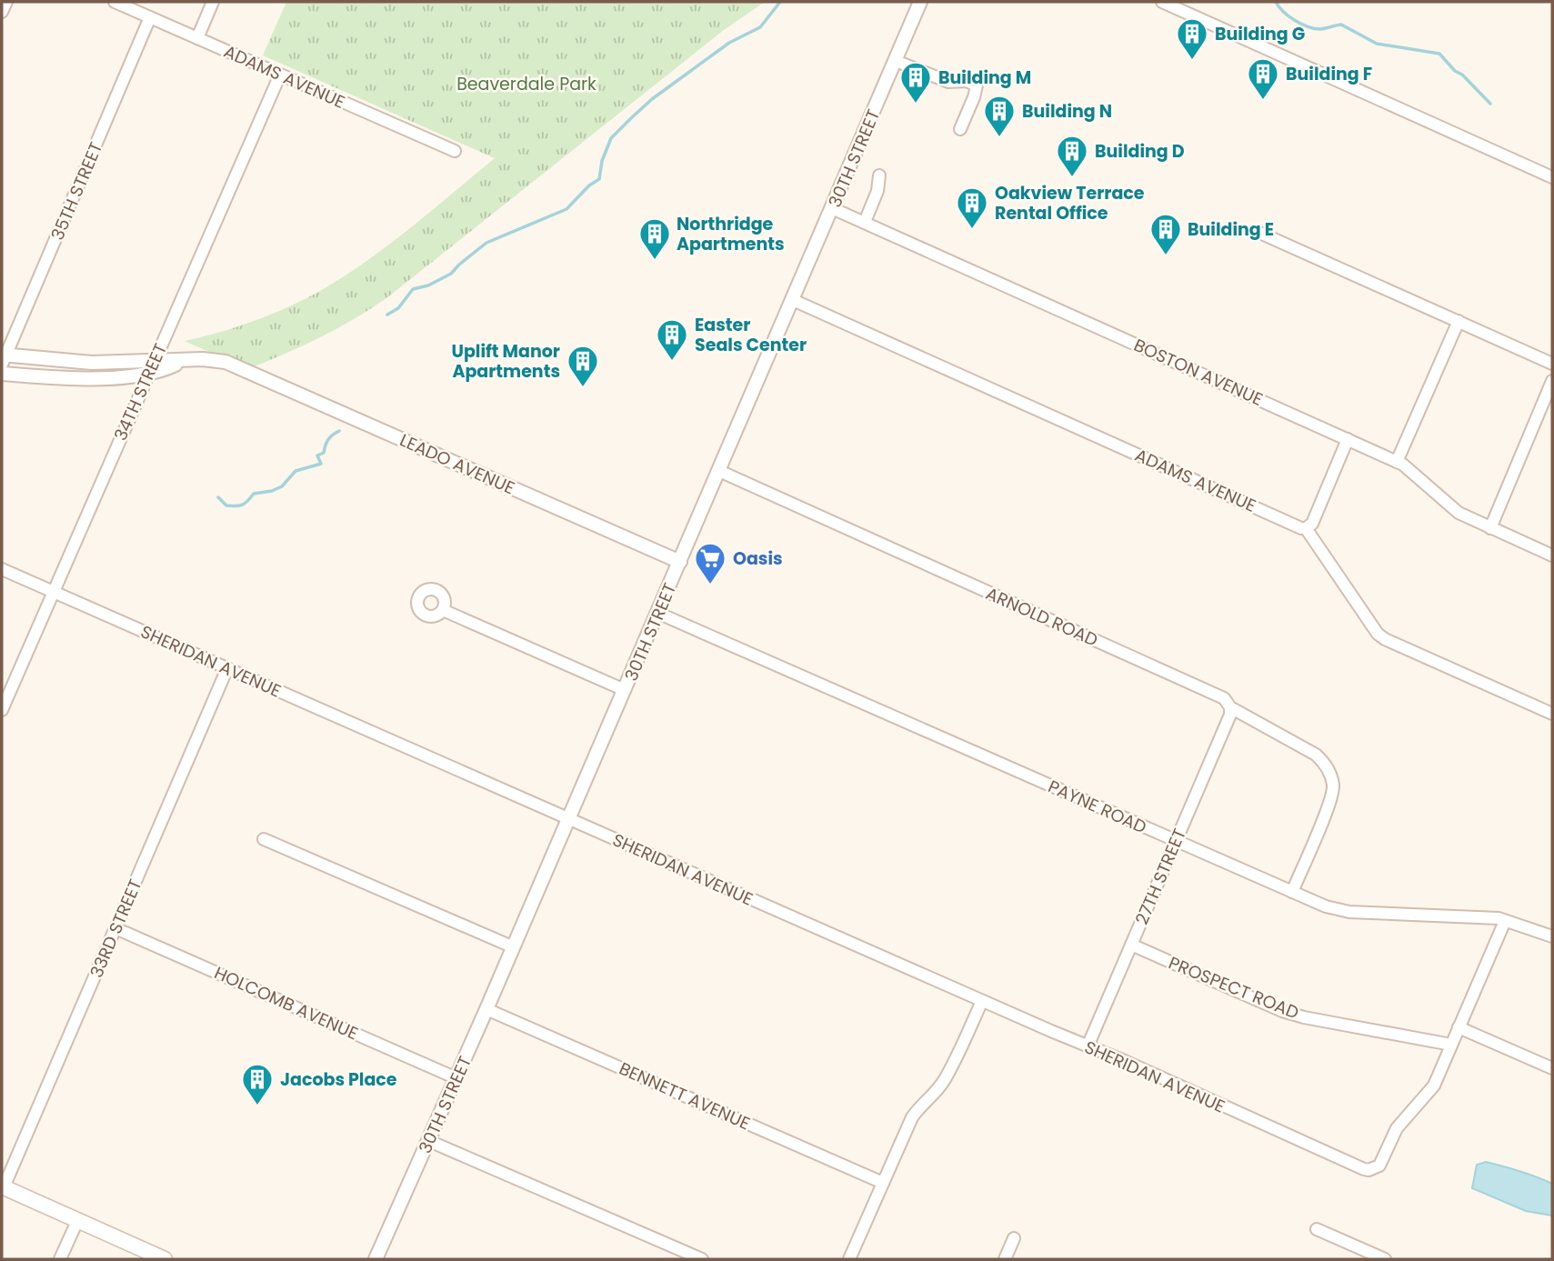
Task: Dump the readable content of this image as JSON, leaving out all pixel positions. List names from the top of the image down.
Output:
{
  "streets": {
    "street": [
      "ADAMS AVENUE",
      "30TH STREET",
      "35TH STREET",
      "BOSTON AVENUE",
      "34TH STREET",
      "LEADO AVENUE",
      "ARNOLD ROAD",
      "SHERIDAN AVENUE",
      "PAYNE ROAD",
      "27TH STREET",
      "33RD STREET",
      "PROSPECT ROAD",
      "HOLCOMB AVENUE",
      "BENNETT AVENUE"
    ]
  },
  "crossings": [
    ["ADAMS AVENUE", "30TH STREET"],
    ["ADAMS AVENUE", "35TH STREET"],
    ["ADAMS AVENUE", "34TH STREET"],
    ["30TH STREET", "BOSTON AVENUE"],
    ["30TH STREET", "LEADO AVENUE"],
    ["30TH STREET", "ARNOLD ROAD"],
    ["30TH STREET", "SHERIDAN AVENUE"],
    ["30TH STREET", "PAYNE ROAD"],
    ["30TH STREET", "HOLCOMB AVENUE"],
    ["30TH STREET", "BENNETT AVENUE"],
    ["35TH STREET", "LEADO AVENUE"],
    ["34TH STREET", "LEADO AVENUE"],
    ["34TH STREET", "SHERIDAN AVENUE"],
    ["ARNOLD ROAD", "PAYNE ROAD"],
    ["ARNOLD ROAD", "27TH STREET"],
    ["SHERIDAN AVENUE", "27TH STREET"],
    ["SHERIDAN AVENUE", "33RD STREET"],
    ["SHERIDAN AVENUE", "PROSPECT ROAD"],
    ["PAYNE ROAD", "27TH STREET"],
    ["27TH STREET", "PROSPECT ROAD"],
    ["33RD STREET", "HOLCOMB AVENUE"]
  ],
  "parks": ["Beaverdale Park"],
  "places": {
    "building": [
      "Building G",
      "Building F",
      "Building M",
      "Building N",
      "Building D",
      "Oakview Terrace Rental Office",
      "Building E",
      "Northridge Apartments",
      "Easter Seals Center",
      "Uplift Manor Apartments",
      "Jacobs Place"
    ],
    "supermarket": ["Oasis"]
  }
}
